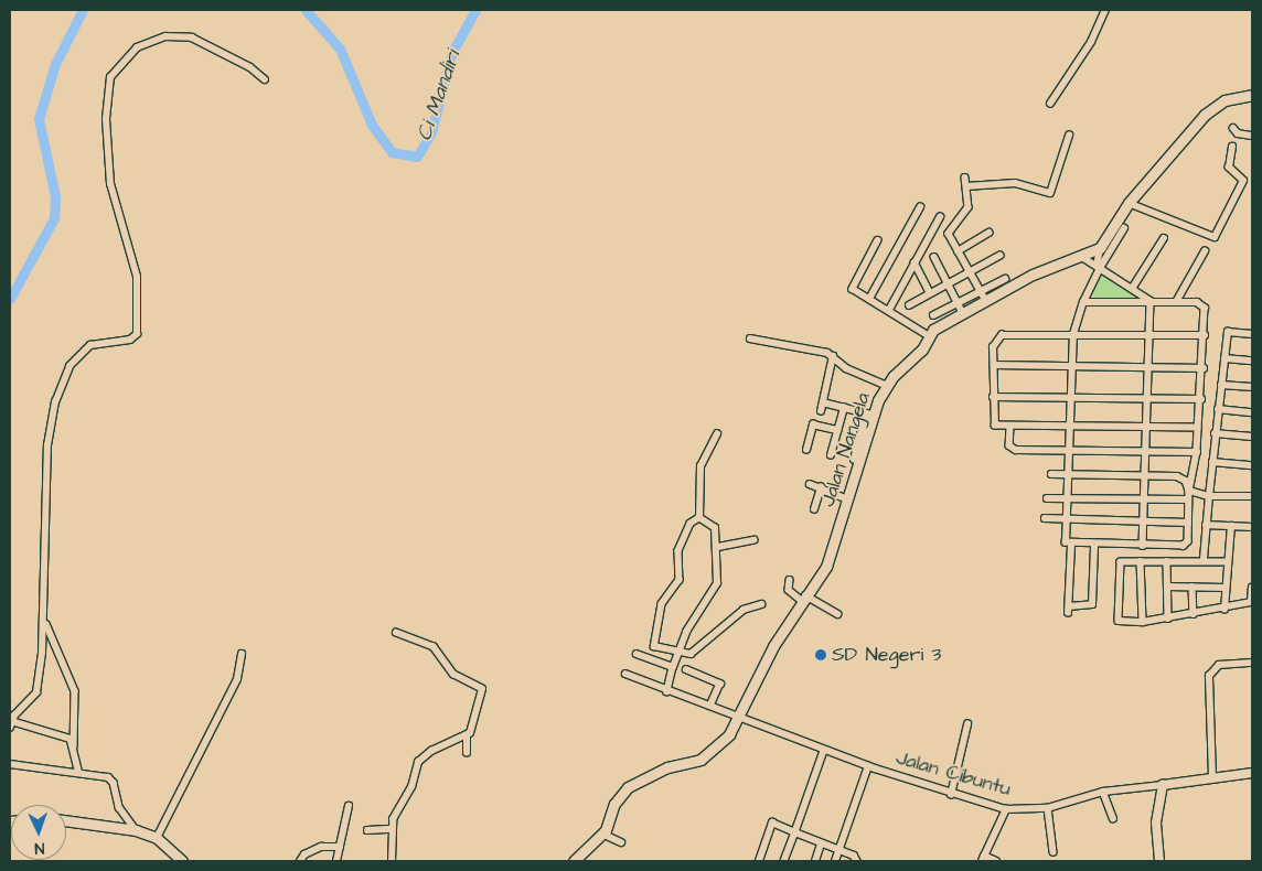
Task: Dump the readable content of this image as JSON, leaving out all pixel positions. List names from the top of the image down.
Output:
{
  "streets": {
    "main road": ["Jalan Nangela"],
    "street": ["Jalan Cibuntu"]
  },
  "crossings": [
    ["Jalan Nangela", "Jalan Cibuntu"]
  ],
  "water": ["Ci Mandiri"],
  "places": ["SD Negeri 3"],
  "north": "bottom"
}
